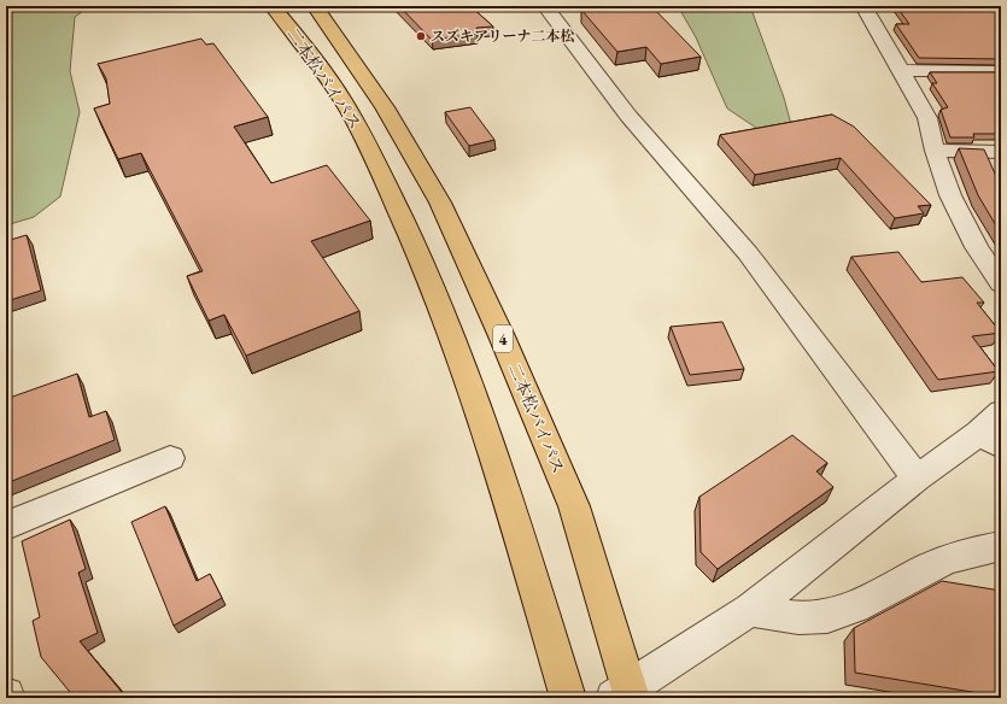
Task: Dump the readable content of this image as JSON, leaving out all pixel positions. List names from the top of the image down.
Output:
{
  "streets": {
    "highway": ["二本松バイパス", "4"]
  },
  "places": ["スズキアリーナ二本松"]
}
